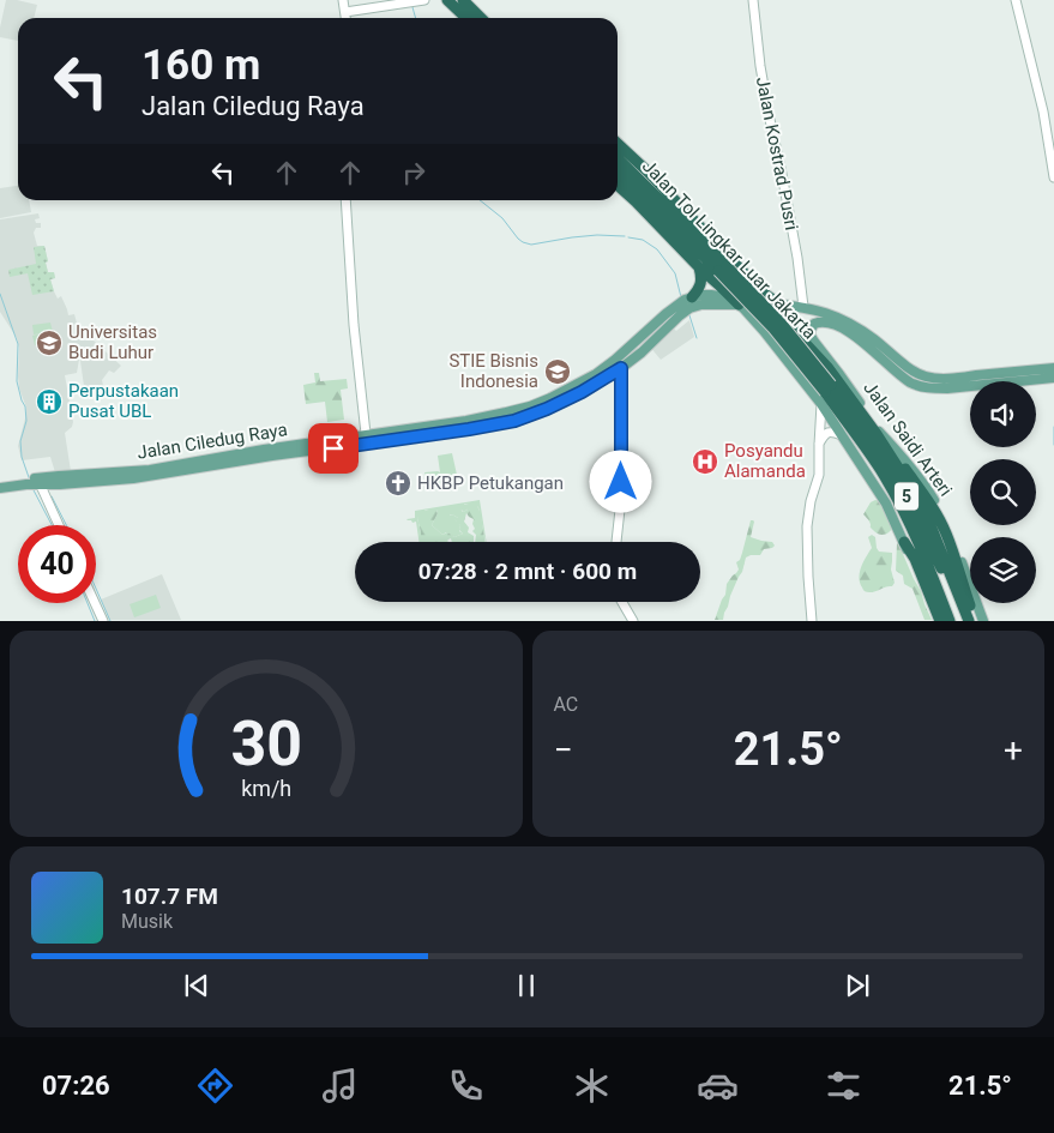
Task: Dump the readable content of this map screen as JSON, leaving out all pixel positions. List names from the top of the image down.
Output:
{
  "streets": {
    "highway": ["Jalan Tol Lingkar Luar Jakarta", "5"],
    "main road": ["Jalan Saidi Arteri", "Jalan Ciledug Raya"],
    "street": ["Jalan Kostrad Pusri"]
  },
  "crossings": [
    ["Jalan Kostrad Pusri", "Jalan Ciledug Raya"]
  ],
  "places": {
    "school or university": ["Universitas Budi Luhur", "STIE Bisnis Indonesia"],
    "building": ["Perpustakaan Pusat UBL"],
    "hospital": ["Posyandu Alamanda"],
    "church": ["HKBP Petukangan"]
  },
  "page": {
    "turn": ["160 m", "Jalan Ciledug Raya"],
    "limit": "40",
    "trip": "07:28 · 2 mnt · 600 m",
    "tile": "AC",
    "heat": ["−", "21.5°", "+"],
    "song": ["107.7 FM", "Musik"],
    "tabs": ["07:26", "21.5°"],
    "gauge": ["30", "km/h"]
  }
}
